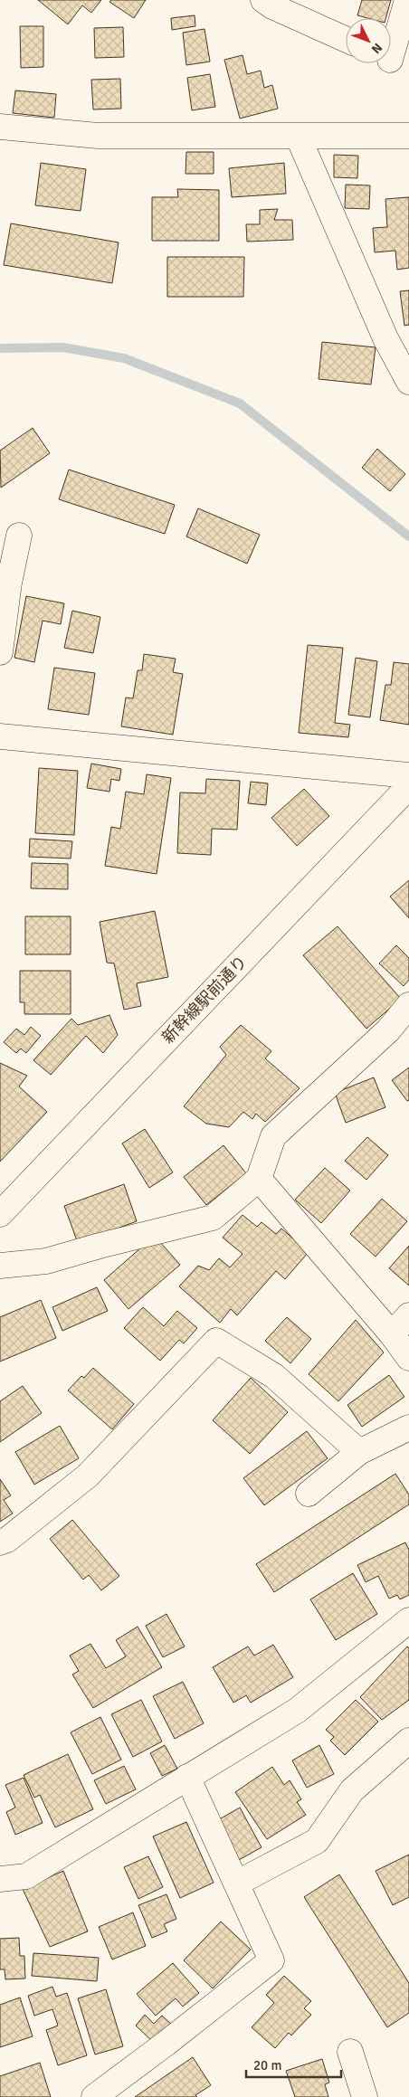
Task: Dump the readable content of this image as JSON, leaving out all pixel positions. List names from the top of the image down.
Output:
{
  "streets": {
    "street": ["新幹線駅前通り"]
  },
  "scale_bar": "20 m",
  "north": "bottom right"
}
